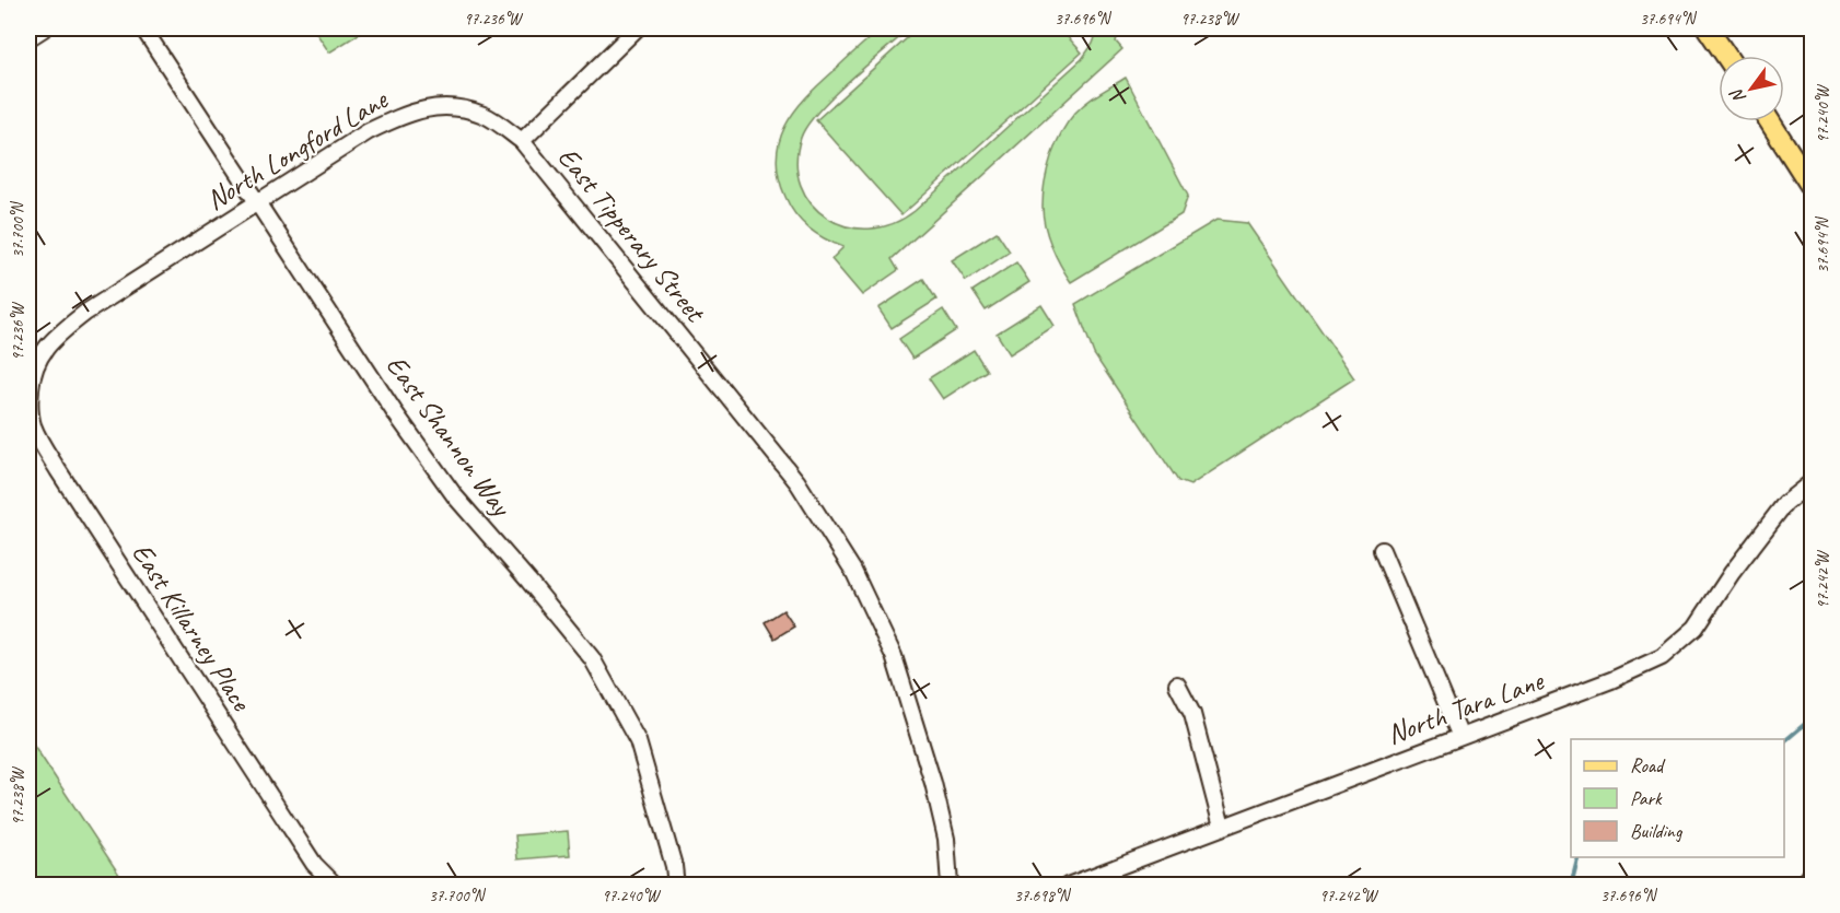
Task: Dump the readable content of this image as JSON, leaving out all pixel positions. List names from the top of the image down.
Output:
{
  "streets": {
    "street": [
      "North Longford Lane",
      "East Tipperary Street",
      "East Shannon Way",
      "East Killarney Place",
      "North Tara Lane"
    ]
  },
  "crossings": [
    ["North Longford Lane", "East Tipperary Street"],
    ["North Longford Lane", "East Shannon Way"],
    ["North Longford Lane", "East Killarney Place"]
  ],
  "legend": ["Road", "Park", "Building"],
  "north": "bottom left",
  "coordinates": [
    "97.236°W",
    "37.696°N",
    "97.238°W",
    "37.694°N",
    "97.240°W",
    "37.700°N",
    "97.242°W",
    "37.698°N"
  ]
}
